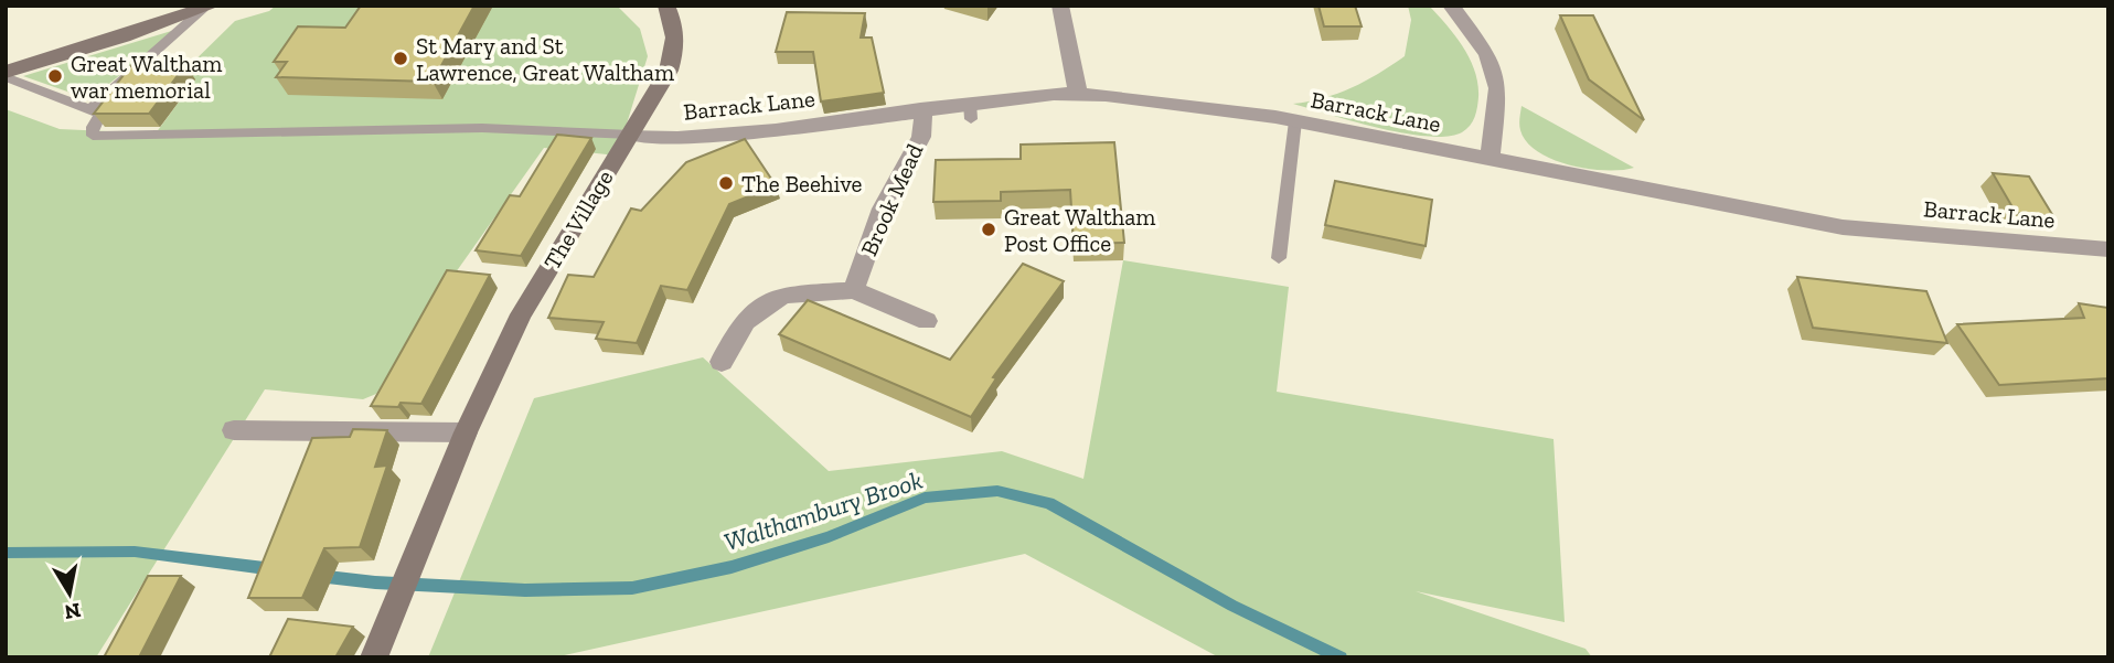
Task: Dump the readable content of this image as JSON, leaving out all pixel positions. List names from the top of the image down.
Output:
{
  "streets": {
    "street": ["Barrack Lane", "Brook Mead", "The Village"]
  },
  "crossings": [
    ["Barrack Lane", "Brook Mead"],
    ["Barrack Lane", "The Village"]
  ],
  "water": ["Walthambury Brook"],
  "places": [
    "St Mary and St Lawrence, Great Waltham",
    "Great Waltham war memorial",
    "The Beehive",
    "Great Waltham Post Office"
  ],
  "north": "bottom"
}
